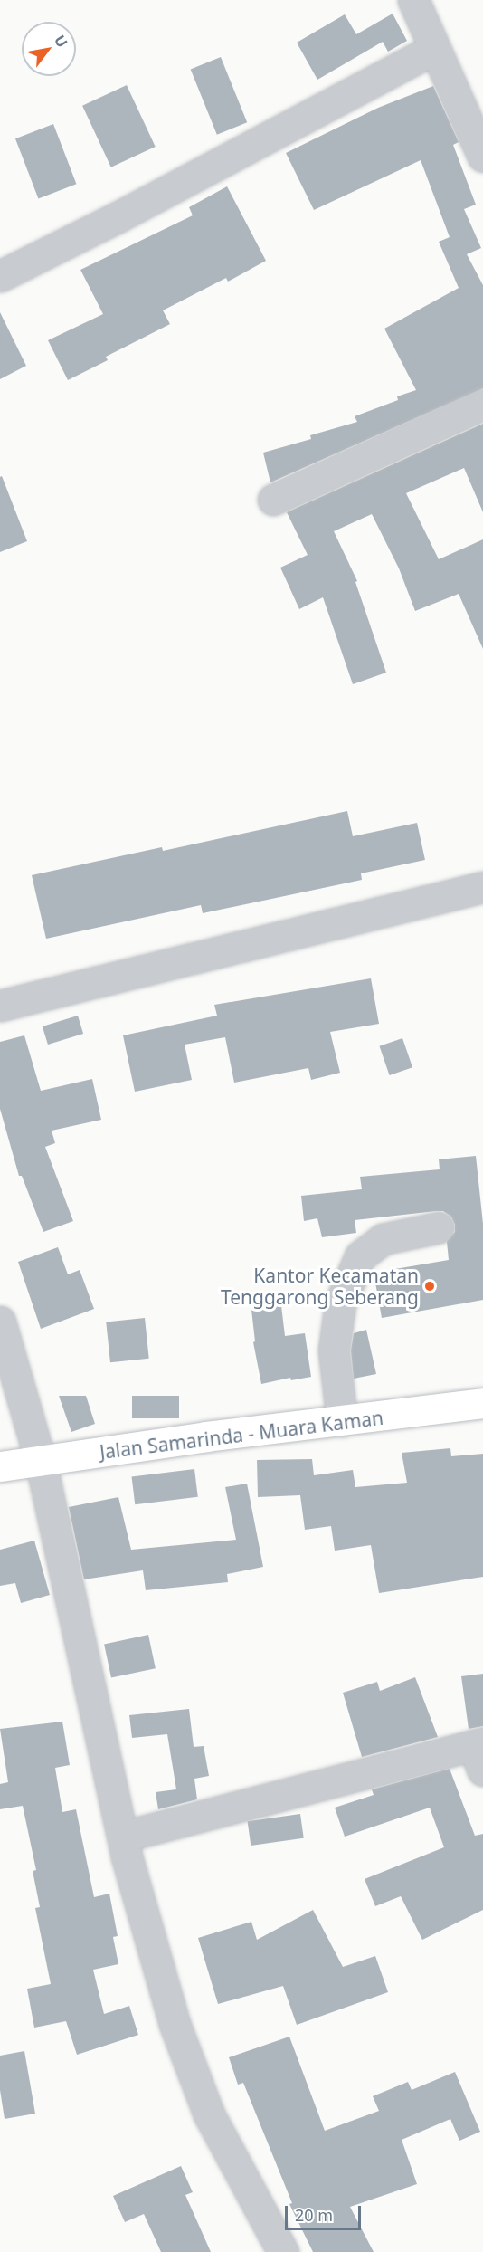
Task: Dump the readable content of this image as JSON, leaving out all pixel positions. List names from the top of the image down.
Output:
{
  "streets": {
    "main road": ["Jalan Samarinda - Muara Kaman"]
  },
  "places": ["Kantor Kecamatan Tenggarong Seberang"],
  "scale_bar": "20 m",
  "north": "top right"
}
